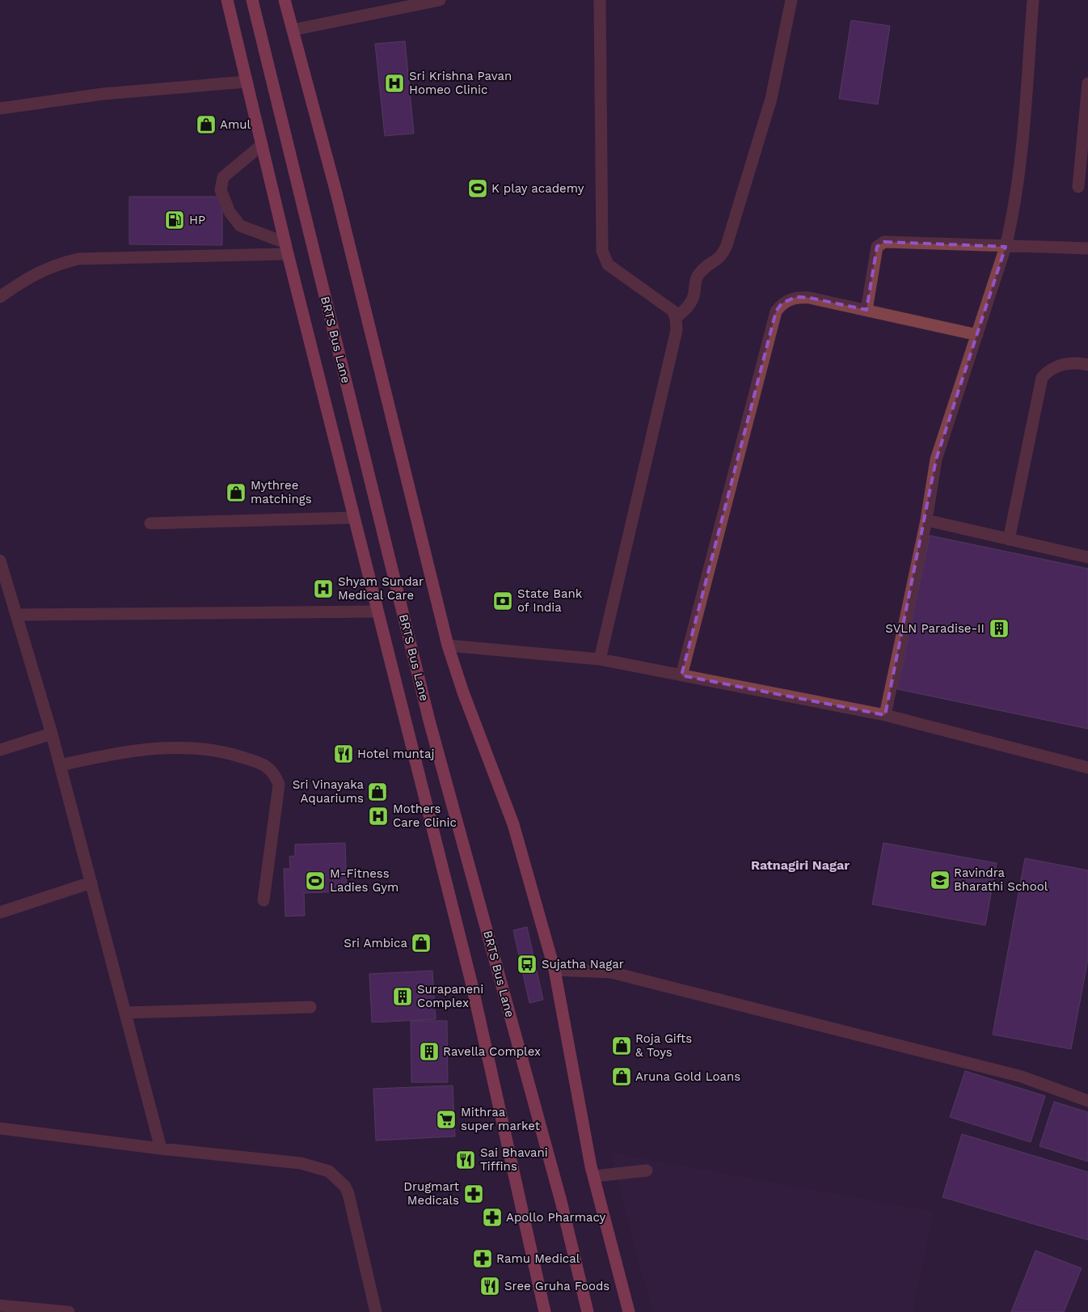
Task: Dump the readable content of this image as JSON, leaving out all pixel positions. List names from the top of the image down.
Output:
{
  "streets": {
    "main road": ["BRTS Bus Lane"]
  },
  "districts": ["Ratnagiri Nagar"],
  "places": {
    "hospital": ["Sri Krishna Pavan Homeo Clinic", "Shyam Sundar Medical Care", "Mothers Care Clinic"],
    "shop": [
      "Amul",
      "Mythree matchings",
      "Sri Vinayaka Aquariums",
      "Sri Ambica",
      "Roja Gifts & Toys",
      "Aruna Gold Loans"
    ],
    "sports": ["K play academy", "M-Fitness Ladies Gym"],
    "fuel station": ["HP"],
    "bank": ["State Bank of India"],
    "building": ["SVLN Paradise-II", "Surapaneni Complex", "Ravella Complex"],
    "restaurant": ["Hotel muntaj", "Sai Bhavani Tiffins", "Sree Gruha Foods"],
    "school or university": ["Ravindra Bharathi School"],
    "bus stop": ["Sujatha Nagar"],
    "supermarket": ["Mithraa super market"],
    "pharmacy": ["Drugmart Medicals", "Apollo Pharmacy", "Ramu Medical"]
  }
}
